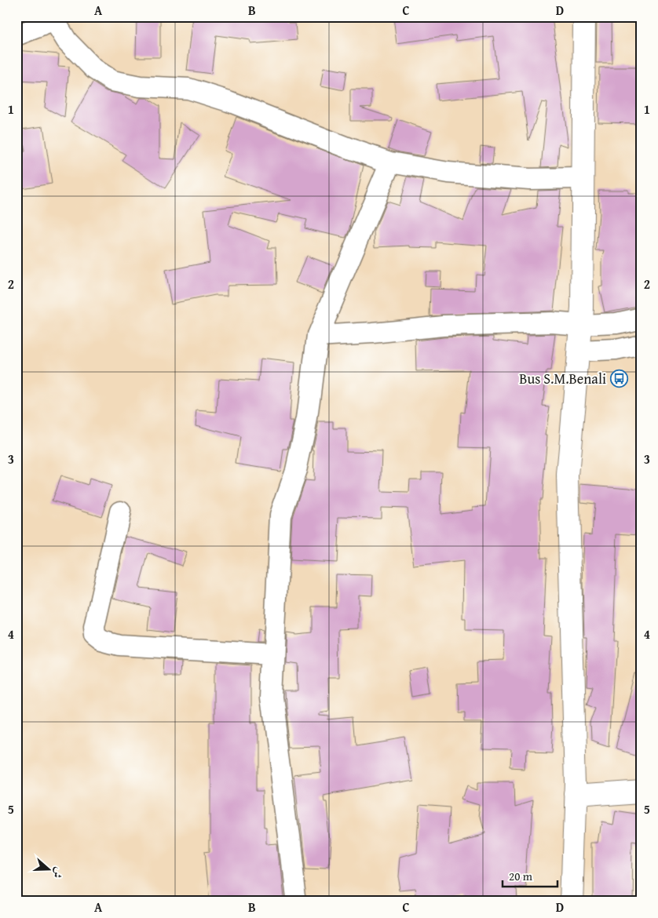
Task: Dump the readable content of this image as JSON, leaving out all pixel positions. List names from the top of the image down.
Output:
{
  "places": {
    "bus stop": ["Bus S.M.Benali"]
  },
  "scale_bar": "20 m",
  "north": "right",
  "grid": {
    "columns": [
      "A",
      "B",
      "C",
      "D"
    ],
    "rows": [
      "1",
      "2",
      "3",
      "4",
      "5"
    ]
  }
}
